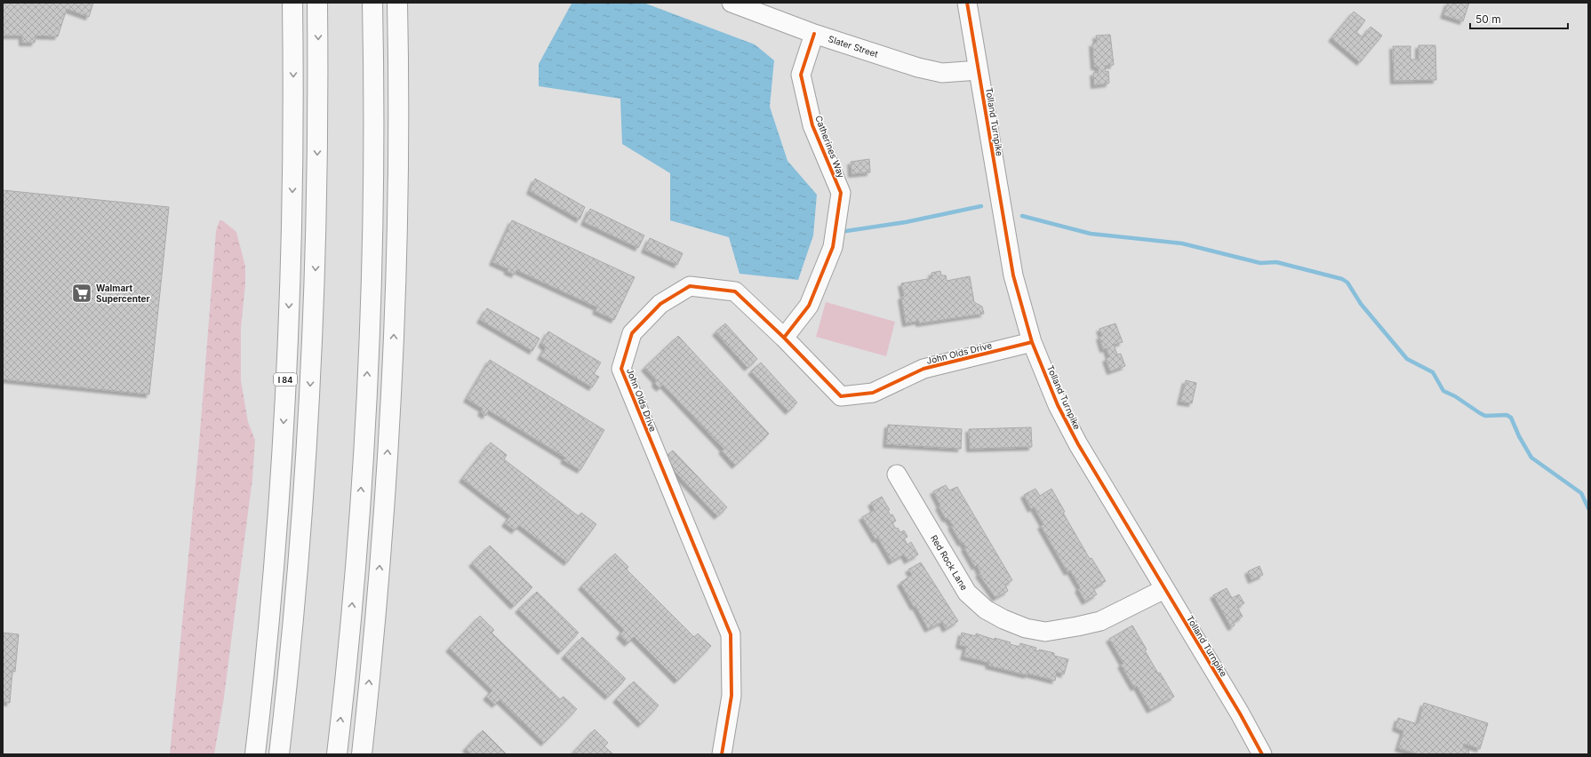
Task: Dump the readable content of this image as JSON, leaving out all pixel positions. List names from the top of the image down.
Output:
{
  "streets": {
    "highway": ["I 84"],
    "street": [
      "Slater Street",
      "Tolland Turnpike",
      "Catherines Way",
      "John Olds Drive",
      "Red Rock Lane"
    ]
  },
  "crossings": [
    ["Slater Street", "Tolland Turnpike"],
    ["Slater Street", "Catherines Way"],
    ["Tolland Turnpike", "John Olds Drive"],
    ["Tolland Turnpike", "Red Rock Lane"],
    ["Catherines Way", "John Olds Drive"]
  ],
  "places": {
    "supermarket": ["Walmart Supercenter"]
  },
  "scale_bar": "50 m"
}
